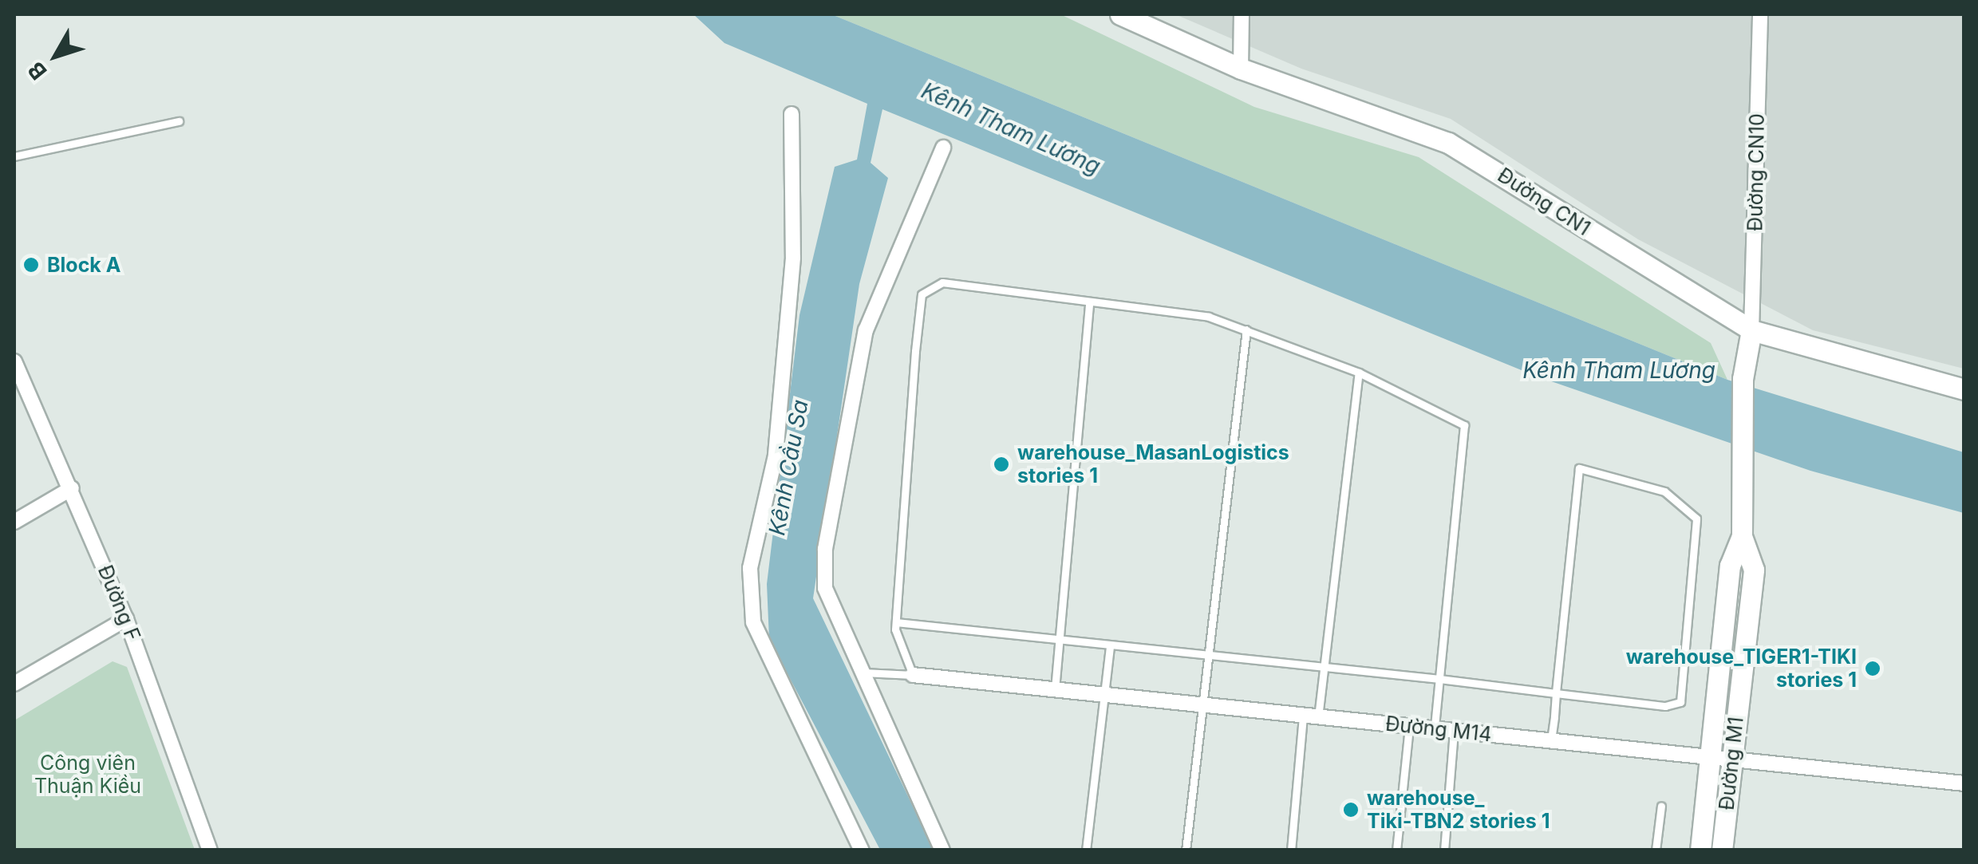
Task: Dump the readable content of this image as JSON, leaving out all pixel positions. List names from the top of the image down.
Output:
{
  "streets": {
    "street": [
      "Đường CN10",
      "Đường CN1",
      "Đường F",
      "Đường M14",
      "Đường M1"
    ]
  },
  "crossings": [
    ["Đường CN10", "Đường CN1"],
    ["Đường CN10", "Đường M1"],
    ["Đường CN1", "Đường M1"],
    ["Đường M14", "Đường M1"]
  ],
  "water": ["Kênh Tham Lương", "Kênh Cầu Sa"],
  "parks": ["Công viên Thuận Kiều"],
  "places": [
    "Block A",
    "warehouse_MasanLogistics stories 1",
    "warehouse_TIGER1-TIKI stories 1",
    "warehouse_ Tiki-TBN2 stories 1"
  ],
  "north": "bottom left"
}
